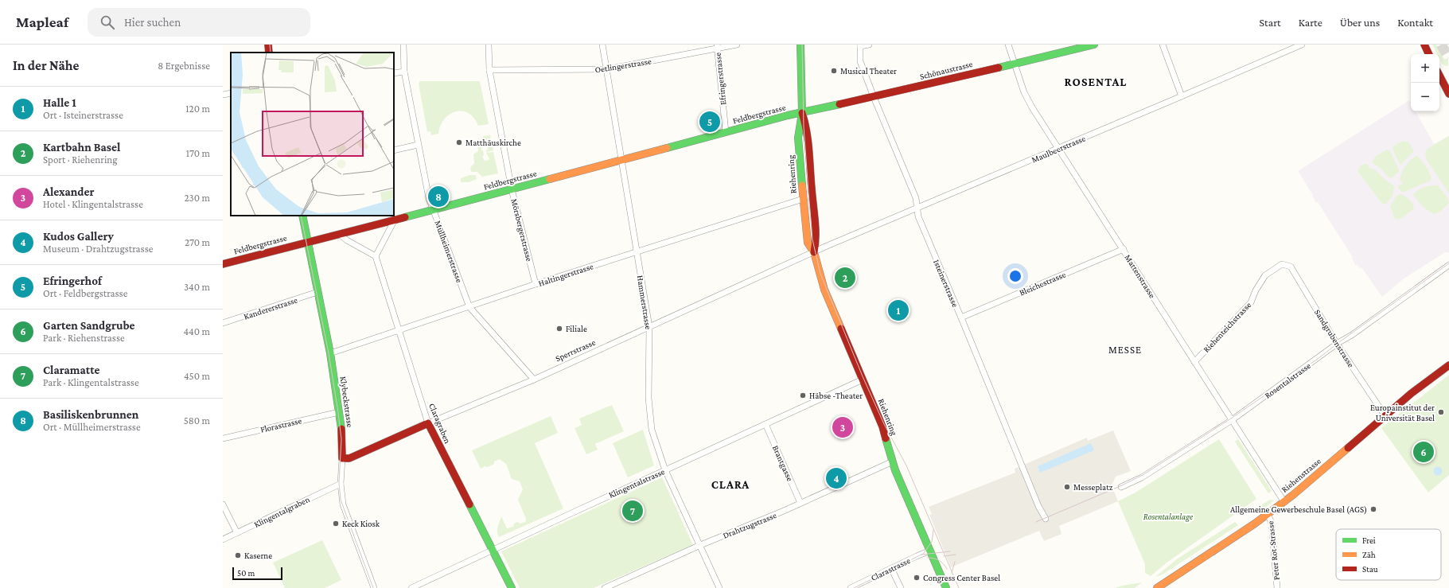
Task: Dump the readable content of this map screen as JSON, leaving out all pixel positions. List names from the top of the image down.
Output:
{
  "streets": {
    "main road": [
      "Schönaustrasse",
      "Feldbergstrasse",
      "Riehenring",
      "Sperrstrasse",
      "Klybeckstrasse",
      "Claragraben",
      "Riehenstrasse"
    ],
    "street": [
      "Oetlingerstrasse",
      "Efringerstrasse",
      "Maulbeerstrasse",
      "Mörsbergerstrasse",
      "Müllheimerstrasse",
      "Haltingerstrasse",
      "Mattenstrasse",
      "Isteinerstrasse",
      "Bleichestrasse",
      "Hammerstrasse",
      "Kandererstrasse",
      "Riehenteichstrasse",
      "Sandgrubenstrasse",
      "Rosentalstrasse",
      "Florastrasse",
      "Brantgasse",
      "Klingentalstrasse",
      "Klingentalgraben",
      "Drahtzugstrasse",
      "Peter Rot-Strasse",
      "Clarastrasse"
    ]
  },
  "crossings": [
    ["Oetlingerstrasse", "Efringerstrasse"],
    ["Oetlingerstrasse", "Mörsbergerstrasse"],
    ["Oetlingerstrasse", "Hammerstrasse"],
    ["Schönaustrasse", "Feldbergstrasse"],
    ["Schönaustrasse", "Riehenring"],
    ["Schönaustrasse", "Mattenstrasse"],
    ["Schönaustrasse", "Isteinerstrasse"],
    ["Efringerstrasse", "Feldbergstrasse"],
    ["Feldbergstrasse", "Riehenring"],
    ["Feldbergstrasse", "Mörsbergerstrasse"],
    ["Feldbergstrasse", "Müllheimerstrasse"],
    ["Feldbergstrasse", "Hammerstrasse"],
    ["Feldbergstrasse", "Klybeckstrasse"],
    ["Maulbeerstrasse", "Riehenring"],
    ["Maulbeerstrasse", "Mattenstrasse"],
    ["Maulbeerstrasse", "Isteinerstrasse"],
    ["Maulbeerstrasse", "Sperrstrasse"],
    ["Riehenring", "Haltingerstrasse"],
    ["Riehenring", "Sperrstrasse"],
    ["Riehenring", "Klingentalstrasse"],
    ["Riehenring", "Drahtzugstrasse"],
    ["Riehenring", "Clarastrasse"],
    ["Mörsbergerstrasse", "Haltingerstrasse"],
    ["Müllheimerstrasse", "Haltingerstrasse"],
    ["Müllheimerstrasse", "Sperrstrasse"],
    ["Haltingerstrasse", "Hammerstrasse"],
    ["Haltingerstrasse", "Klybeckstrasse"],
    ["Haltingerstrasse", "Claragraben"],
    ["Mattenstrasse", "Bleichestrasse"],
    ["Mattenstrasse", "Riehenteichstrasse"],
    ["Mattenstrasse", "Rosentalstrasse"],
    ["Mattenstrasse", "Riehenstrasse"],
    ["Isteinerstrasse", "Bleichestrasse"],
    ["Hammerstrasse", "Sperrstrasse"],
    ["Hammerstrasse", "Klingentalstrasse"],
    ["Hammerstrasse", "Drahtzugstrasse"],
    ["Kandererstrasse", "Klybeckstrasse"],
    ["Riehenteichstrasse", "Sandgrubenstrasse"],
    ["Sandgrubenstrasse", "Rosentalstrasse"],
    ["Sandgrubenstrasse", "Riehenstrasse"],
    ["Sperrstrasse", "Klybeckstrasse"],
    ["Sperrstrasse", "Claragraben"],
    ["Klybeckstrasse", "Florastrasse"],
    ["Klybeckstrasse", "Klingentalgraben"],
    ["Claragraben", "Klingentalstrasse"],
    ["Brantgasse", "Klingentalstrasse"],
    ["Brantgasse", "Drahtzugstrasse"],
    ["Riehenstrasse", "Peter Rot-Strasse"]
  ],
  "districts": ["ROSENTAL", "MESSE", "CLARA"],
  "parks": ["Rosentalanlage"],
  "places": [
    "Musical Theater",
    "Matthäuskirche",
    "Filiale",
    "Häbse -Theater",
    "Europainstitut der Universität Basel",
    "Messeplatz",
    "Allgemeine Gewerbeschule Basel (AGS)",
    "Keck Kiosk",
    "Kaserne",
    "Congress Center Basel"
  ],
  "legend": ["Frei", "Zäh", "Stau"],
  "scale_bar": "50 m",
  "page": {
    "header": "Mapleaf",
    "search": "Hier suchen",
    "nav": [
      "Start",
      "Karte",
      "Über uns",
      "Kontakt"
    ],
    "heading": ["In der Nähe", "8 Ergebnisse"],
    "map_buttons": ["+", "−"],
    "list": [
      {
        "mark": "1",
        "name": "Halle 1",
        "note": "Ort · Isteinerstrasse",
        "value": "120 m"
      },
      {
        "mark": "2",
        "name": "Kartbahn Basel",
        "note": "Sport · Riehenring",
        "value": "170 m"
      },
      {
        "mark": "3",
        "name": "Alexander",
        "note": "Hotel · Klingentalstrasse",
        "value": "230 m"
      },
      {
        "mark": "4",
        "name": "Kudos Gallery",
        "note": "Museum · Drahtzugstrasse",
        "value": "270 m"
      },
      {
        "mark": "5",
        "name": "Efringerhof",
        "note": "Ort · Feldbergstrasse",
        "value": "340 m"
      },
      {
        "mark": "6",
        "name": "Garten Sandgrube",
        "note": "Park · Riehenstrasse",
        "value": "440 m"
      },
      {
        "mark": "7",
        "name": "Claramatte",
        "note": "Park · Klingentalstrasse",
        "value": "450 m"
      },
      {
        "mark": "8",
        "name": "Basiliskenbrunnen",
        "note": "Ort · Müllheimerstrasse",
        "value": "580 m"
      }
    ],
    "pins": [
      "5",
      "8",
      "2",
      "1",
      "3",
      "6",
      "4",
      "7"
    ],
    "scale": "50 m"
  }
}
